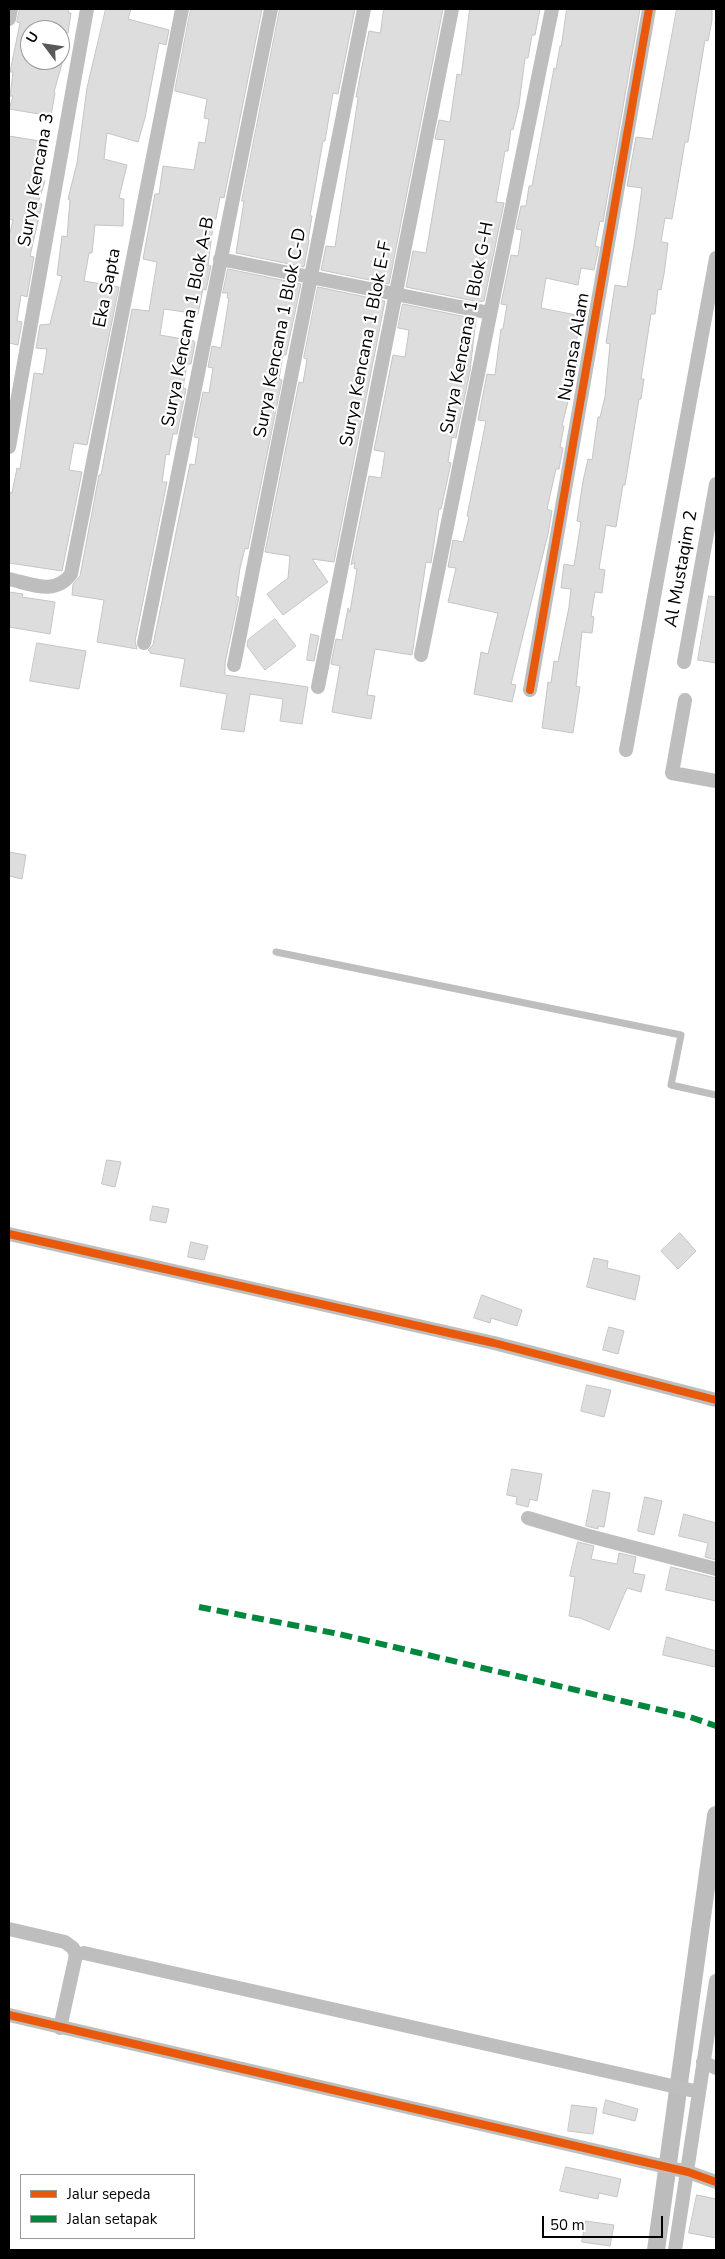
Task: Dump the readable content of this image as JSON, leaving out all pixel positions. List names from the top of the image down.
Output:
{
  "streets": {
    "street": [
      "Surya Kencana 3",
      "Eka Sapta",
      "Surya Kencana 1 Blok A-B",
      "Surya Kencana 1 Blok G-H",
      "Surya Kencana 1 Blok C-D",
      "Surya Kencana 1 Blok E-F",
      "Nuansa Alam",
      "Al Mustaqim 2"
    ]
  },
  "legend": ["Jalur sepeda", "Jalan setapak"],
  "scale_bar": "50 m",
  "north": "top left"
}
